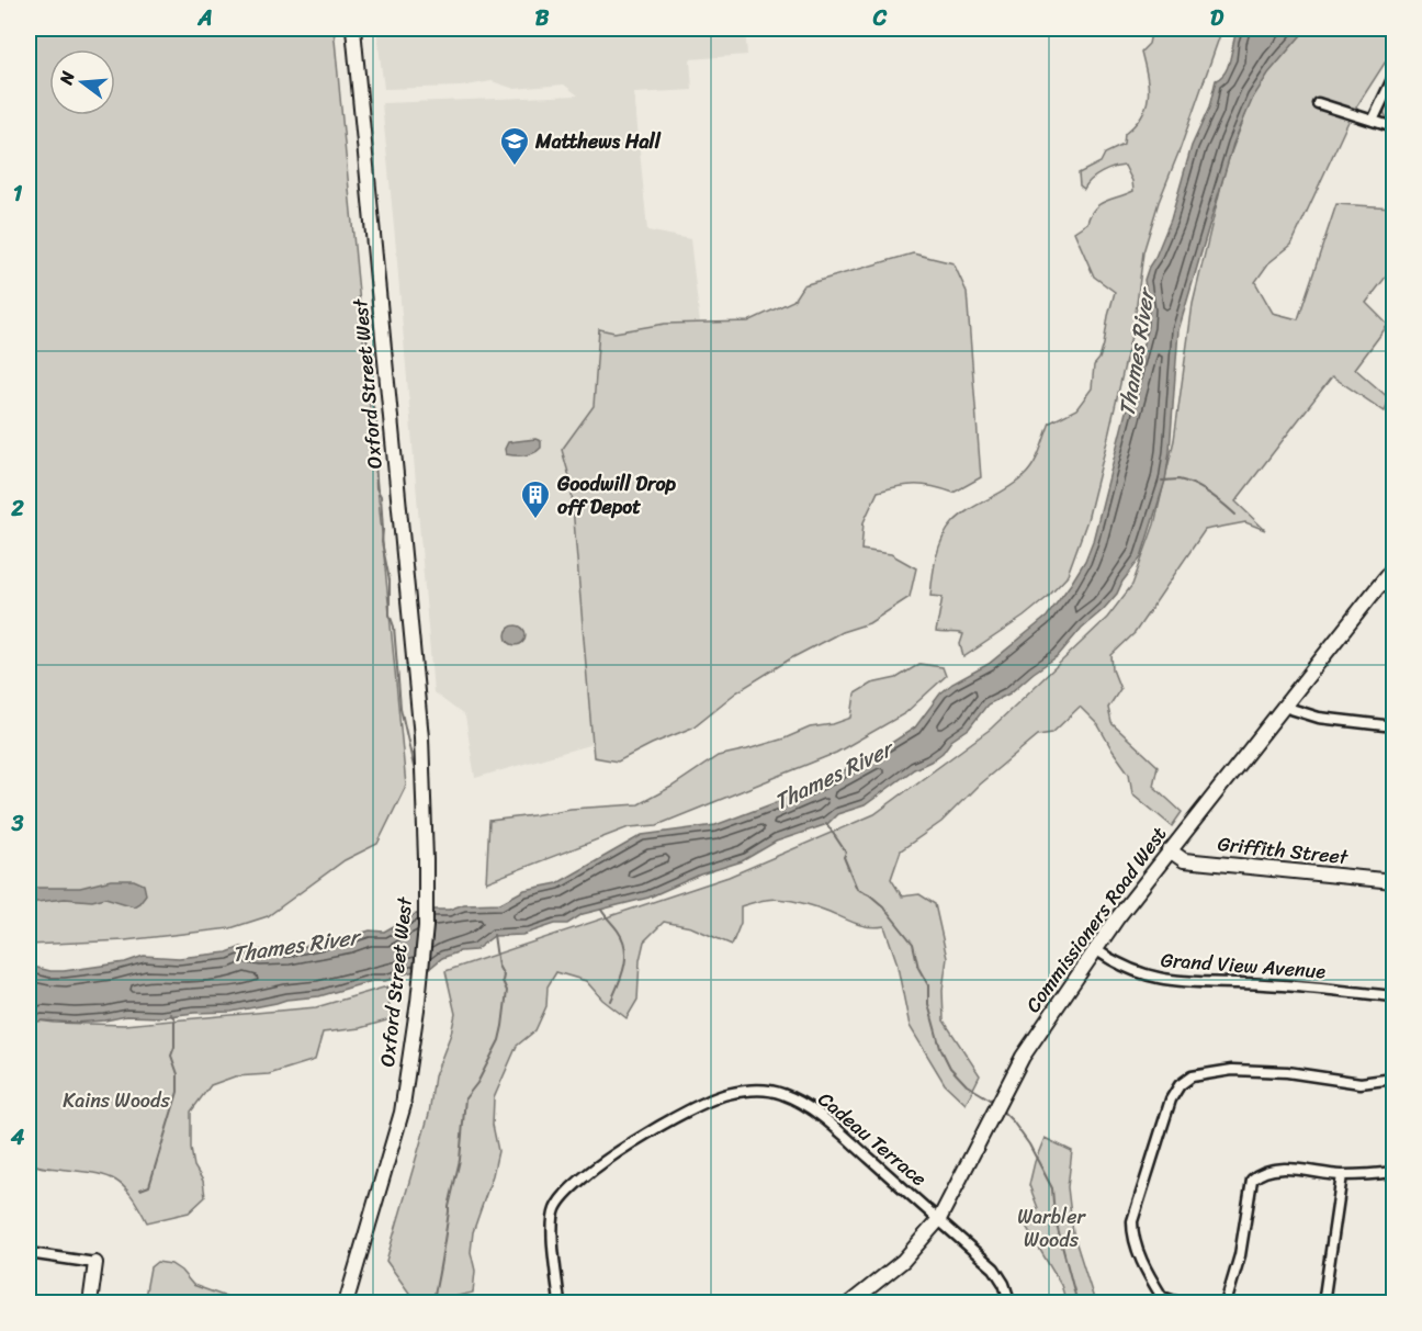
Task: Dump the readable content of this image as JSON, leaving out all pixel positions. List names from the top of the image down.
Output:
{
  "streets": {
    "main road": ["Oxford Street West", "Griffith Street", "Commissioners Road West"],
    "street": ["Grand View Avenue", "Cadeau Terrace"]
  },
  "crossings": [
    ["Griffith Street", "Commissioners Road West"],
    ["Commissioners Road West", "Grand View Avenue"],
    ["Commissioners Road West", "Cadeau Terrace"]
  ],
  "water": ["Thames River"],
  "parks": ["Kains Woods", "Warbler Woods"],
  "places": {
    "school or university": ["Matthews Hall"],
    "building": ["Goodwill Drop off Depot"]
  },
  "north": "left",
  "grid": {
    "columns": [
      "A",
      "B",
      "C",
      "D"
    ],
    "rows": [
      "1",
      "2",
      "3",
      "4"
    ]
  }
}
